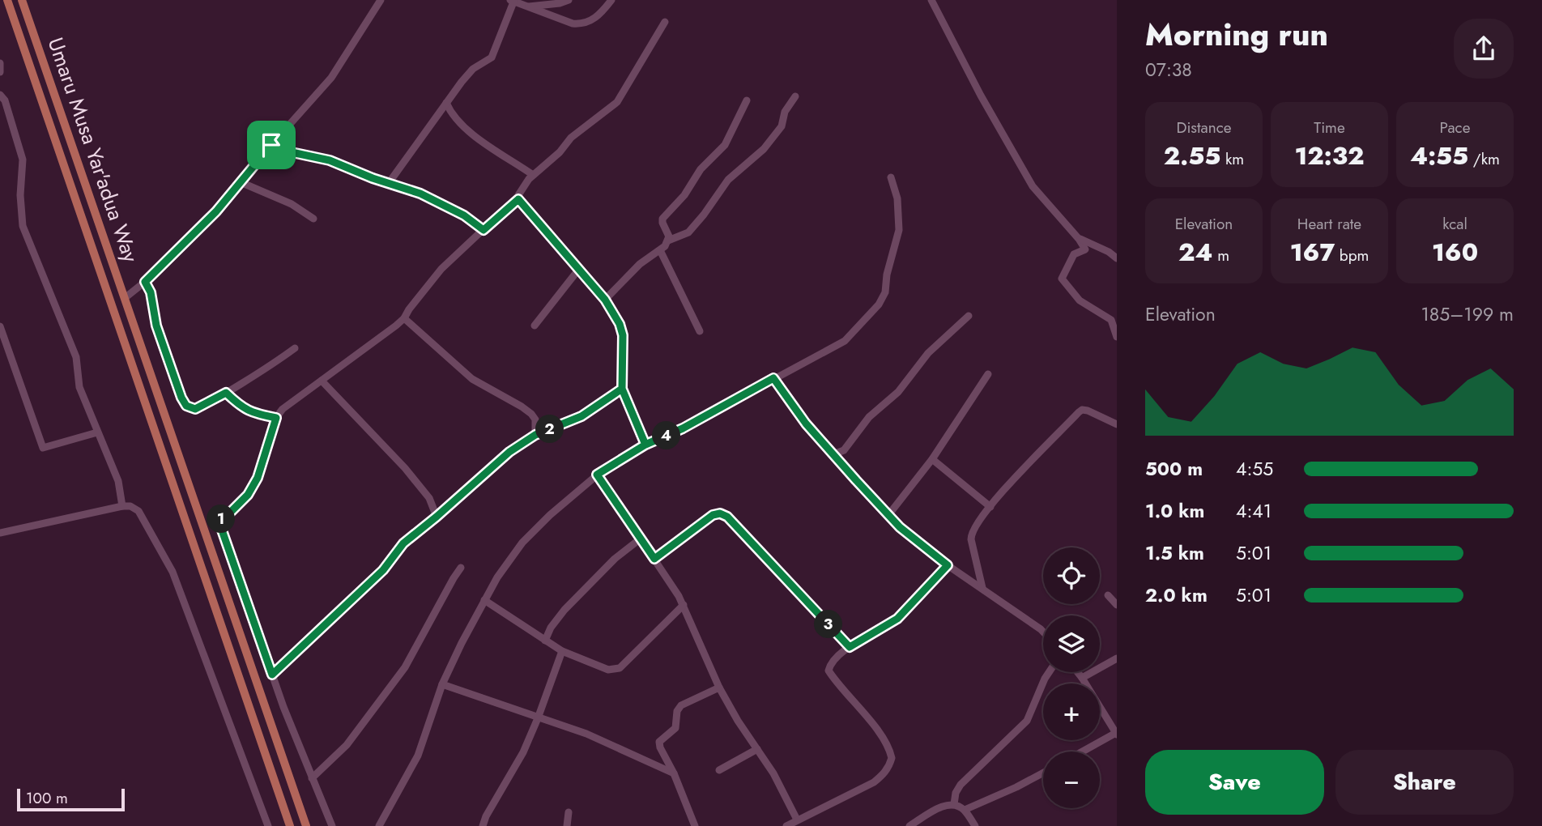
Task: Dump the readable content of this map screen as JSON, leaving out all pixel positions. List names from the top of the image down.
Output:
{
  "streets": {
    "main road": ["Umaru Musa Yar'adua Way"]
  },
  "scale_bar": "100 m",
  "page": {
    "heading": ["Morning run", "07:38"],
    "stats": [
      ["Distance", "2.55 km"],
      ["Time", "12:32"],
      ["Pace", "4:55 /km"],
      ["Elevation", "24 m"],
      ["Heart rate", "167 bpm"],
      ["kcal", "160"]
    ],
    "chart": ["Elevation", "185–199 m"],
    "pins": [
      "2",
      "4",
      "1",
      "3"
    ],
    "list": [
      {
        "name": "500 m",
        "note": "4:55"
      },
      {
        "name": "1.0 km",
        "note": "4:41"
      },
      {
        "name": "1.5 km",
        "note": "5:01"
      },
      {
        "name": "2.0 km",
        "note": "5:01"
      }
    ],
    "map_buttons": ["+", "−"],
    "buttons": ["Save", "Share"],
    "scale": "100 m"
  }
}
